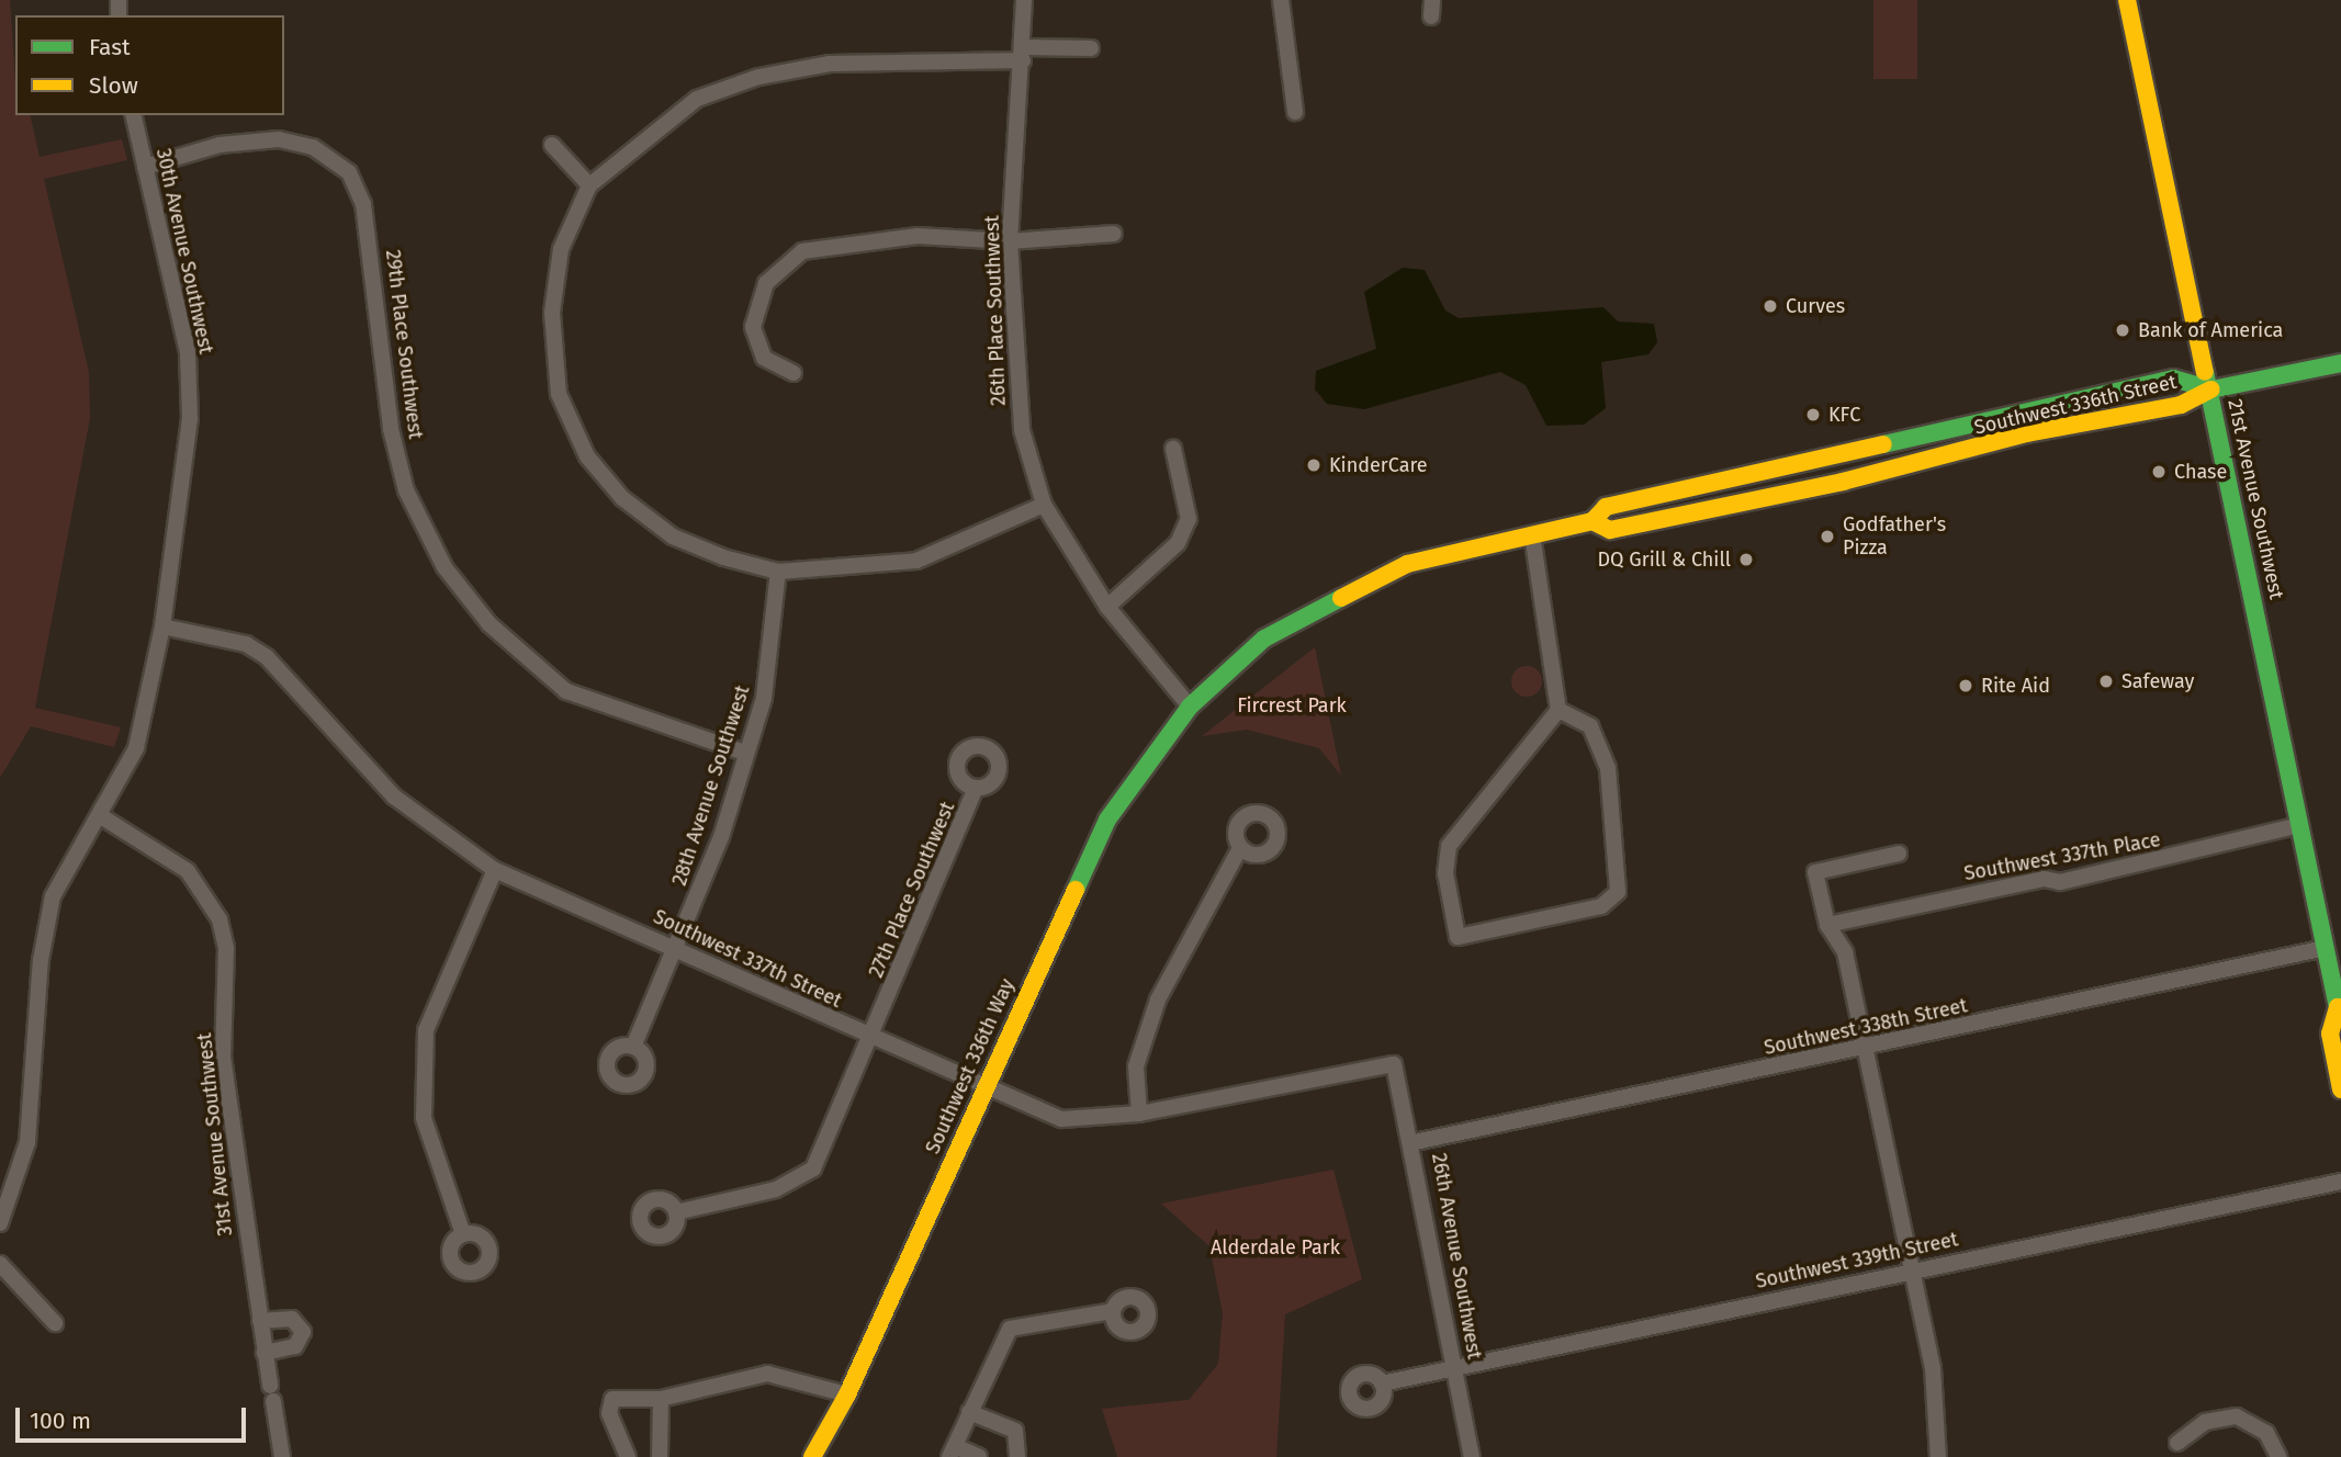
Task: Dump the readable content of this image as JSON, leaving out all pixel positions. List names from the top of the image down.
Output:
{
  "streets": {
    "main road": ["Southwest 336th Street", "21st Avenue Southwest", "Southwest 336th Way"],
    "street": [
      "30th Avenue Southwest",
      "26th Place Southwest",
      "29th Place Southwest",
      "28th Avenue Southwest",
      "Southwest 337th Place",
      "27th Place Southwest",
      "Southwest 337th Street",
      "Southwest 338th Street",
      "31st Avenue Southwest",
      "26th Avenue Southwest",
      "Southwest 339th Street"
    ]
  },
  "crossings": [
    ["30th Avenue Southwest", "29th Place Southwest"],
    ["30th Avenue Southwest", "Southwest 337th Street"],
    ["30th Avenue Southwest", "31st Avenue Southwest"],
    ["26th Place Southwest", "Southwest 336th Street"],
    ["26th Place Southwest", "Southwest 336th Way"],
    ["29th Place Southwest", "28th Avenue Southwest"],
    ["Southwest 336th Street", "21st Avenue Southwest"],
    ["Southwest 336th Street", "Southwest 336th Way"],
    ["21st Avenue Southwest", "Southwest 337th Place"],
    ["21st Avenue Southwest", "Southwest 338th Street"],
    ["28th Avenue Southwest", "Southwest 337th Street"],
    ["27th Place Southwest", "Southwest 337th Street"],
    ["Southwest 337th Street", "Southwest 336th Way"],
    ["Southwest 337th Street", "26th Avenue Southwest"],
    ["Southwest 338th Street", "26th Avenue Southwest"],
    ["26th Avenue Southwest", "Southwest 339th Street"]
  ],
  "parks": ["Fircrest Park", "Alderdale Park"],
  "places": [
    "Curves",
    "Bank of America",
    "KFC",
    "KinderCare",
    "Chase",
    "Godfather's Pizza",
    "DQ Grill & Chill",
    "Safeway",
    "Rite Aid"
  ],
  "legend": ["Fast", "Slow"],
  "scale_bar": "100 m"
}
